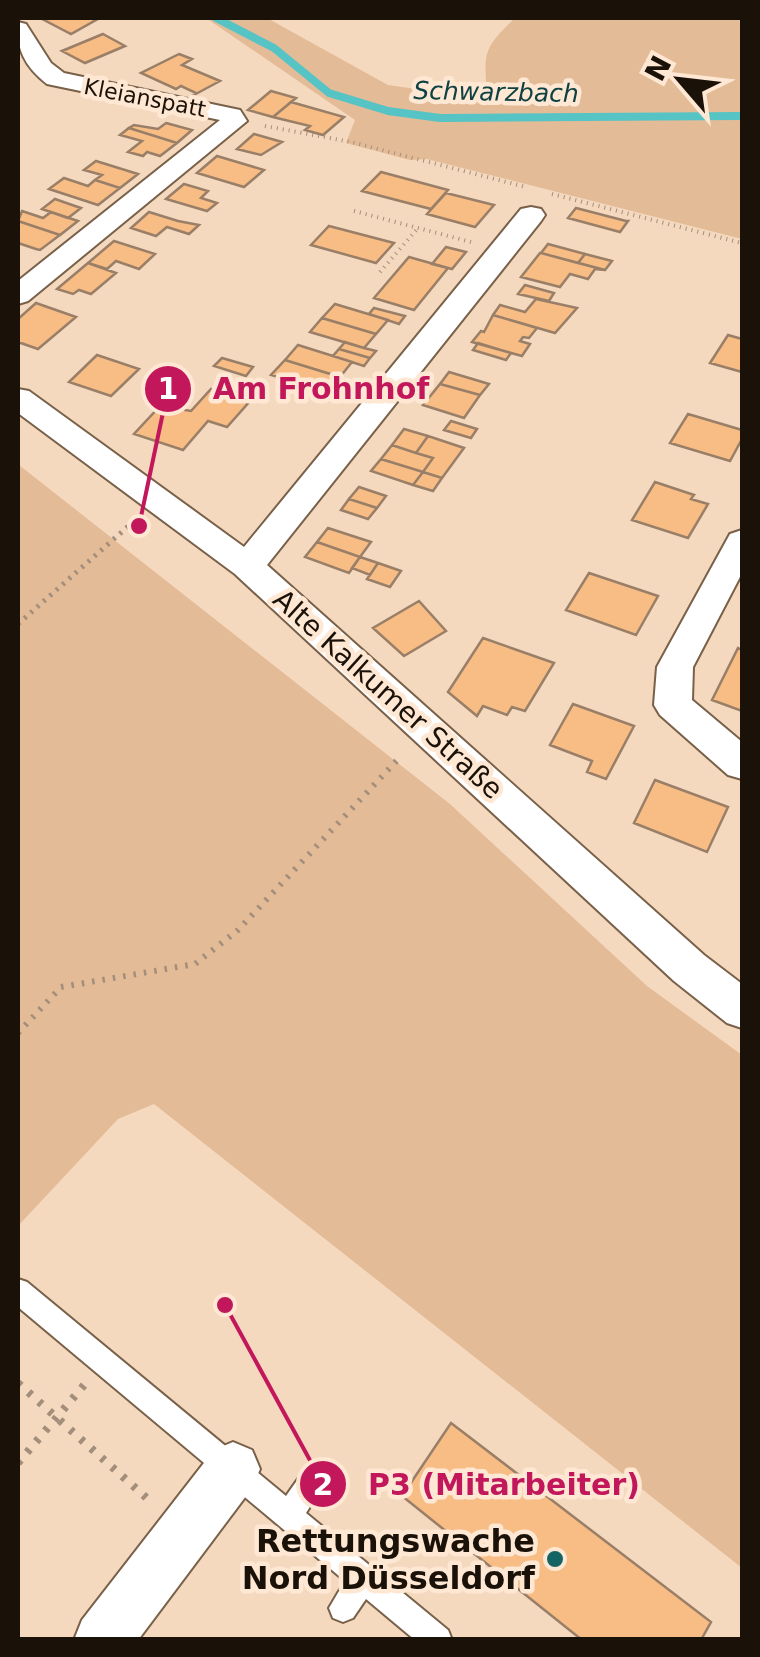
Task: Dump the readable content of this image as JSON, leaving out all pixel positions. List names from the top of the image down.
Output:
{
  "streets": {
    "street": ["Kleianspatt", "Alte Kalkumer Straße"]
  },
  "water": ["Schwarzbach"],
  "places": ["Am Frohnhof", "P3 (Mitarbeiter)", "Rettungswache Nord Düsseldorf"],
  "north": "top left"
}
